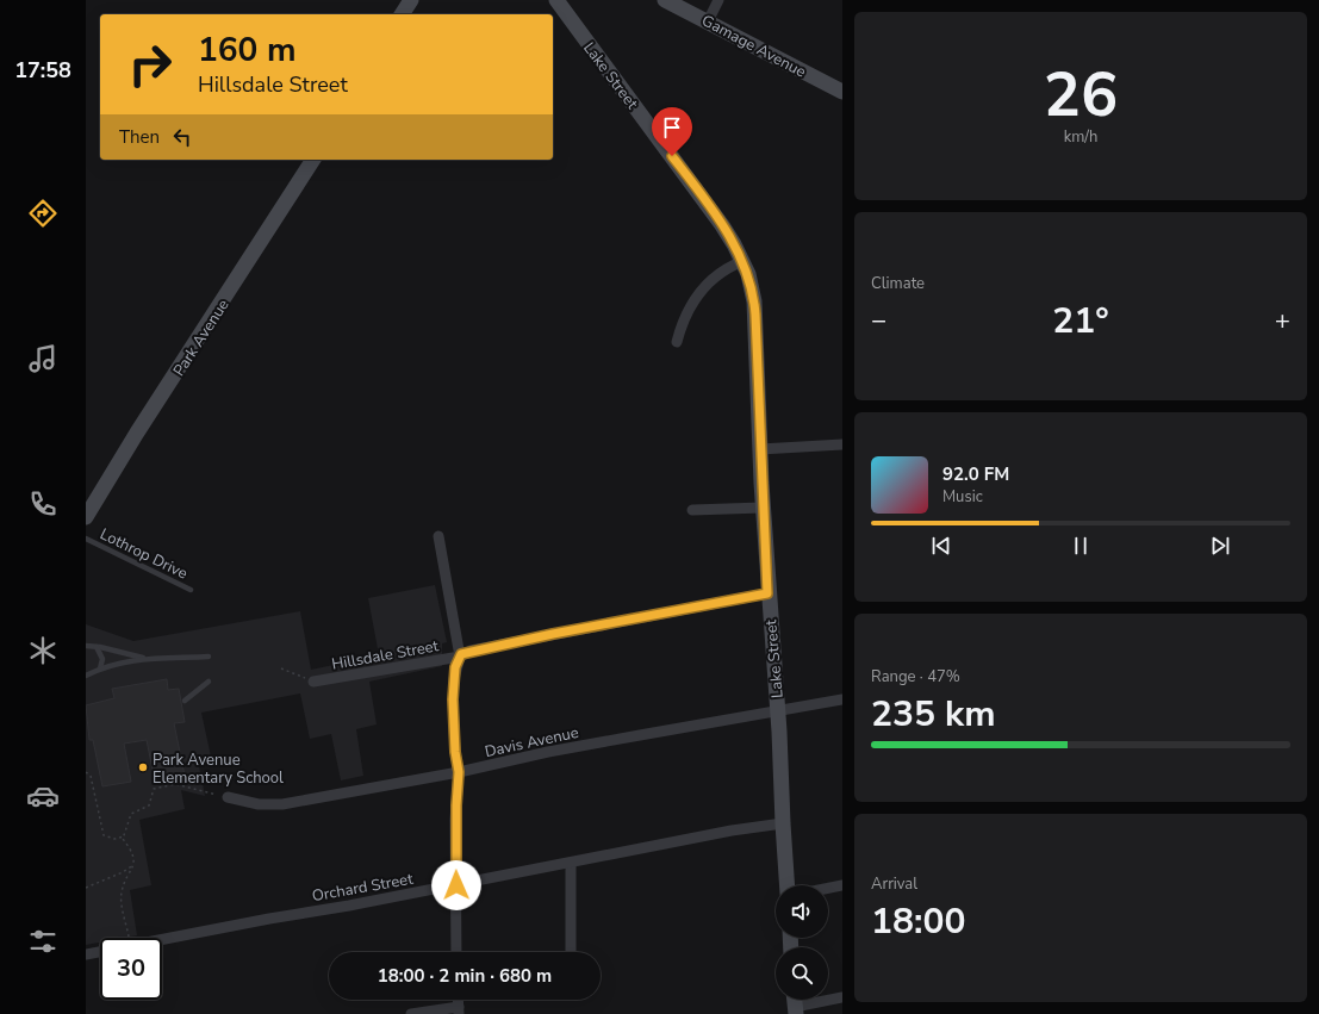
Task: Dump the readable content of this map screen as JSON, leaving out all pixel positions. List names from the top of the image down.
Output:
{
  "streets": {
    "street": [
      "Gamage Avenue",
      "Lake Street",
      "Park Avenue",
      "Hillsdale Street",
      "Davis Avenue",
      "Orchard Street"
    ],
    "lane": ["Lothrop Drive"]
  },
  "crossings": [
    ["Lake Street", "Hillsdale Street"],
    ["Lake Street", "Davis Avenue"],
    ["Lake Street", "Orchard Street"]
  ],
  "places": ["Park Avenue Elementary School"],
  "page": {
    "tabs": "17:58",
    "tile": [
      ["26", "km/h"],
      "Climate",
      ["Range · 47%", "235 km"],
      ["Arrival", "18:00"]
    ],
    "turn": ["160 m", "Hillsdale Street"],
    "then": "Then",
    "heat": ["−", "21°", "+"],
    "song": ["92.0 FM", "Music"],
    "limit": "30",
    "trip": "18:00 · 2 min · 680 m"
  }
}
